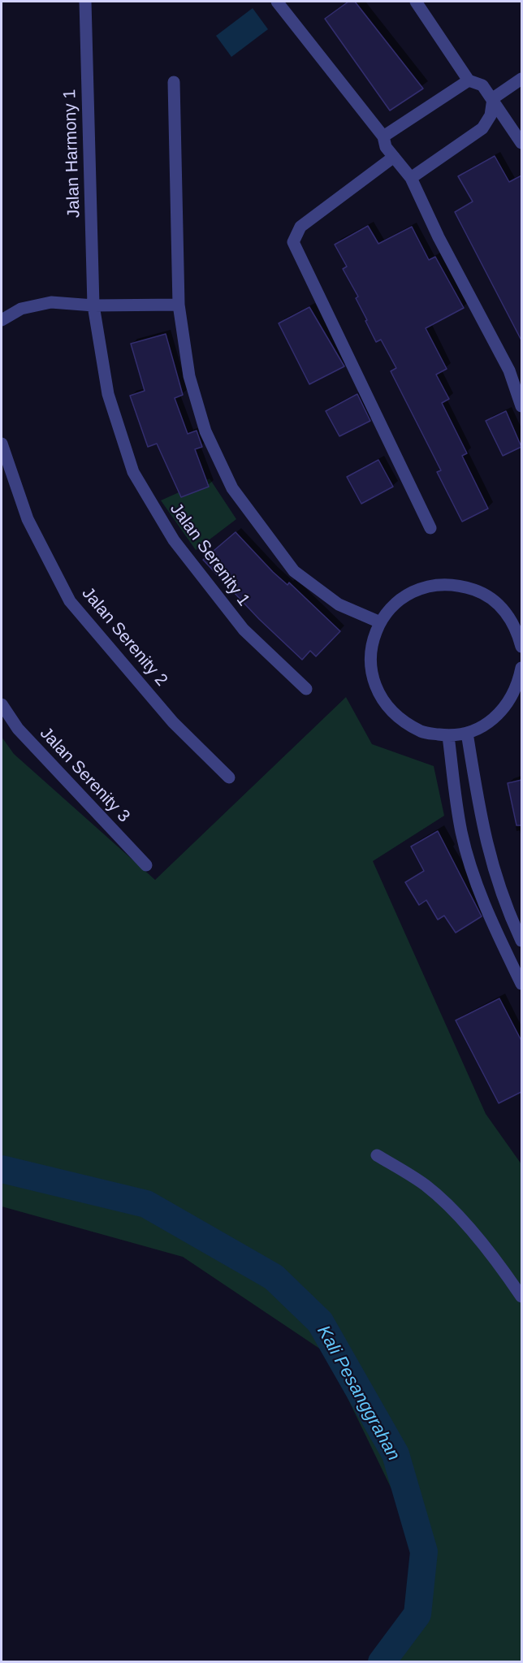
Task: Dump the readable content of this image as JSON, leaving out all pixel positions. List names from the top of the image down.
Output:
{
  "streets": {
    "street": [
      "Jalan Harmony 1",
      "Jalan Serenity 1",
      "Jalan Serenity 2",
      "Jalan Serenity 3"
    ]
  },
  "crossings": [
    ["Jalan Harmony 1", "Jalan Serenity 1"]
  ],
  "water": ["Kali Pesanggrahan"]
}
